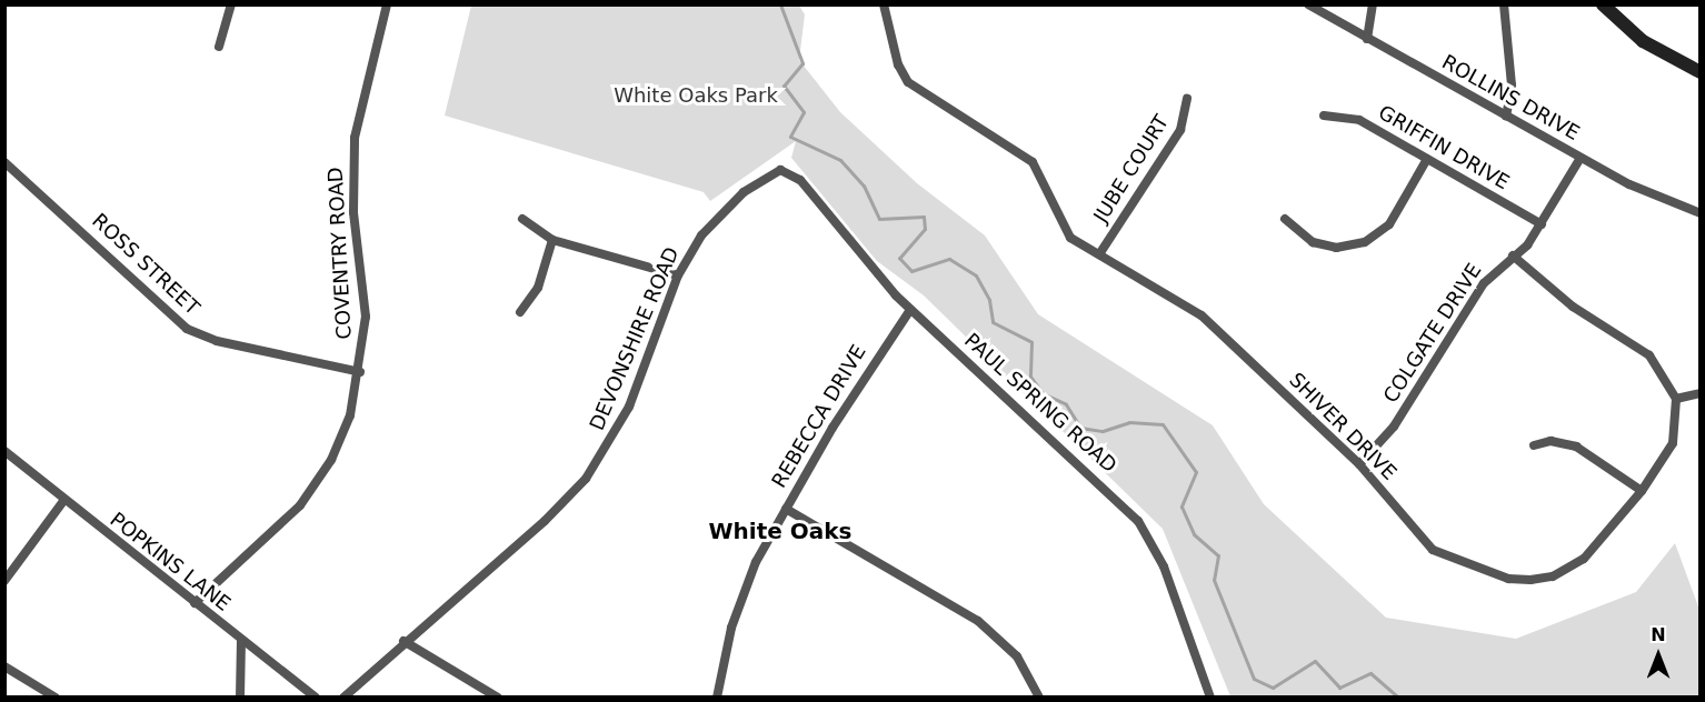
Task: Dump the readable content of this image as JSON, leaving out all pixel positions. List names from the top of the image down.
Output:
{
  "streets": {
    "street": [
      "ROLLINS DRIVE",
      "GRIFFIN DRIVE",
      "JUBE COURT",
      "COVENTRY ROAD",
      "ROSS STREET",
      "COLGATE DRIVE",
      "DEVONSHIRE ROAD",
      "PAUL SPRING ROAD",
      "REBECCA DRIVE",
      "SHIVER DRIVE",
      "POPKINS LANE"
    ]
  },
  "crossings": [
    ["ROLLINS DRIVE", "COLGATE DRIVE"],
    ["GRIFFIN DRIVE", "COLGATE DRIVE"],
    ["JUBE COURT", "SHIVER DRIVE"],
    ["COVENTRY ROAD", "ROSS STREET"],
    ["COVENTRY ROAD", "POPKINS LANE"],
    ["COLGATE DRIVE", "SHIVER DRIVE"],
    ["DEVONSHIRE ROAD", "PAUL SPRING ROAD"],
    ["PAUL SPRING ROAD", "REBECCA DRIVE"]
  ],
  "districts": ["White Oaks"],
  "parks": ["White Oaks Park"],
  "north": "top"
}
